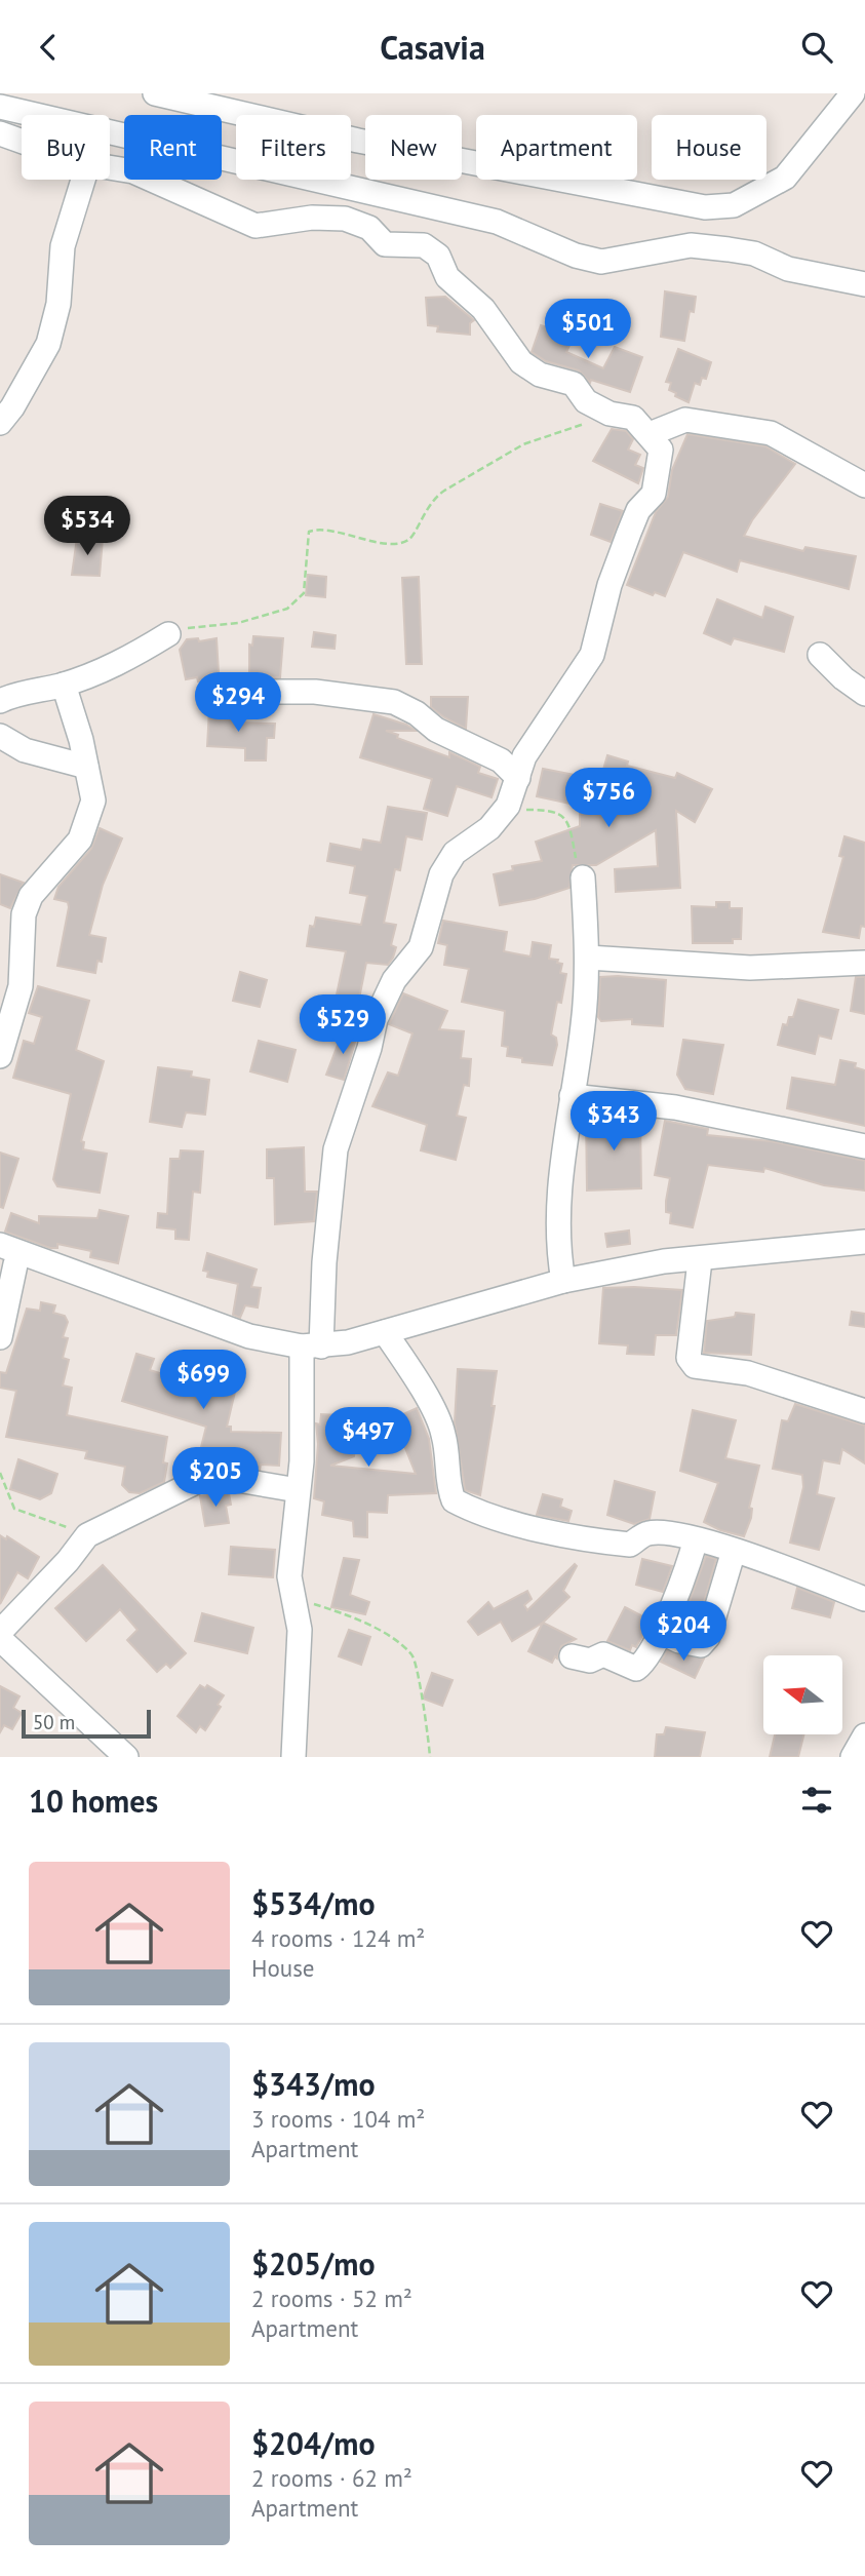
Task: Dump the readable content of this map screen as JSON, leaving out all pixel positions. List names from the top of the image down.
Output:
{
  "scale_bar": "50 m",
  "north": "left",
  "page": {
    "header": "Casavia",
    "chip": [
      "Buy",
      "Rent",
      "Filters",
      "New",
      "Apartment",
      "House"
    ],
    "price": [
      "$501",
      "$534",
      "$294",
      "$756",
      "$529",
      "$343",
      "$699",
      "$497",
      "$205",
      "$204"
    ],
    "scale": "50 m",
    "heading": "10 homes",
    "list": [
      {
        "name": "$534/mo",
        "note": "4 rooms · 124 m² · House"
      },
      {
        "name": "$343/mo",
        "note": "3 rooms · 104 m² · Apartment"
      },
      {
        "name": "$205/mo",
        "note": "2 rooms · 52 m² · Apartment"
      },
      {
        "name": "$204/mo",
        "note": "2 rooms · 62 m² · Apartment"
      }
    ]
  }
}
